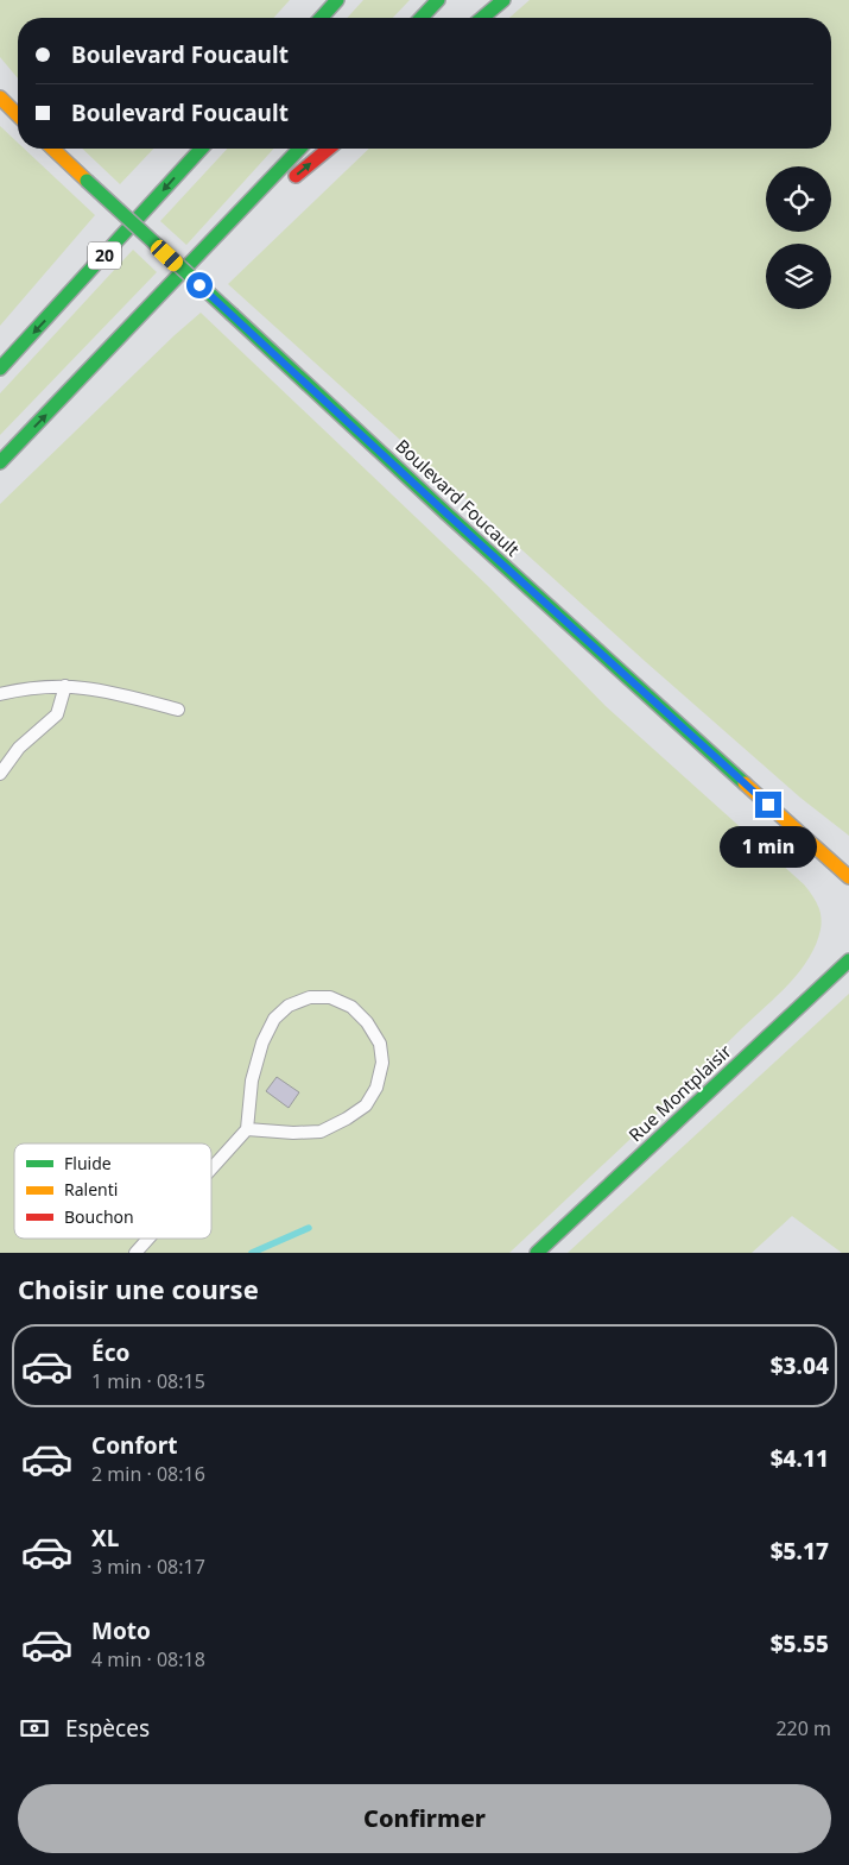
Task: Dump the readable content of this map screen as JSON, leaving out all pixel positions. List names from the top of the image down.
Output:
{
  "streets": {
    "main road": ["20", "Boulevard Foucault", "Rue Montplaisir"]
  },
  "legend": ["Fluide", "Ralenti", "Bouchon"],
  "page": {
    "banner": ["Boulevard Foucault", "Boulevard Foucault"],
    "bubble": "1 min",
    "heading": "Choisir une course",
    "list": [
      {
        "name": "Éco",
        "note": "1 min · 08:15",
        "value": "$3.04"
      },
      {
        "name": "Confort",
        "note": "2 min · 08:16",
        "value": "$4.11"
      },
      {
        "name": "XL",
        "note": "3 min · 08:17",
        "value": "$5.17"
      },
      {
        "name": "Moto",
        "note": "4 min · 08:18",
        "value": "$5.55"
      }
    ],
    "pay": ["Espèces", "220 m"],
    "buttons": "Confirmer"
  }
}
